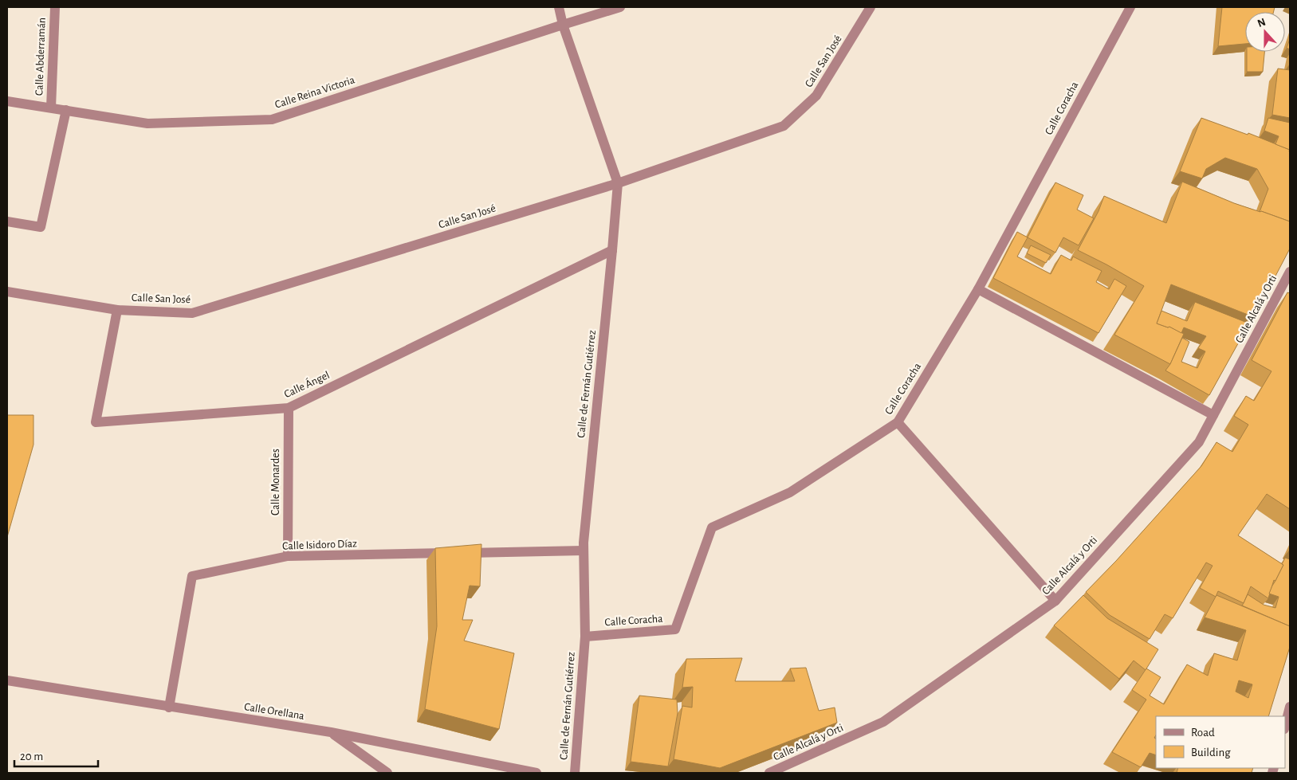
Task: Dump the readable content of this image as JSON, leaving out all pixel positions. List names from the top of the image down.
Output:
{
  "streets": {
    "street": [
      "Calle Abderramán",
      "Calle San José",
      "Calle Reina Victoria",
      "Calle Coracha",
      "Calle Alcalá y Orti",
      "Calle de Fernán Gutiérrez",
      "Calle Ángel",
      "Calle Monardes",
      "Calle Isidoro Díaz",
      "Calle Orellana"
    ]
  },
  "crossings": [
    ["Calle Abderramán", "Calle Reina Victoria"],
    ["Calle San José", "Calle de Fernán Gutiérrez"],
    ["Calle San José", "Calle Ángel"],
    ["Calle Reina Victoria", "Calle de Fernán Gutiérrez"],
    ["Calle Coracha", "Calle de Fernán Gutiérrez"],
    ["Calle de Fernán Gutiérrez", "Calle Ángel"],
    ["Calle de Fernán Gutiérrez", "Calle Isidoro Díaz"],
    ["Calle Ángel", "Calle Monardes"],
    ["Calle Monardes", "Calle Isidoro Díaz"],
    ["Calle Isidoro Díaz", "Calle Orellana"]
  ],
  "legend": ["Road", "Building"],
  "scale_bar": "20 m",
  "north": "top"
}
